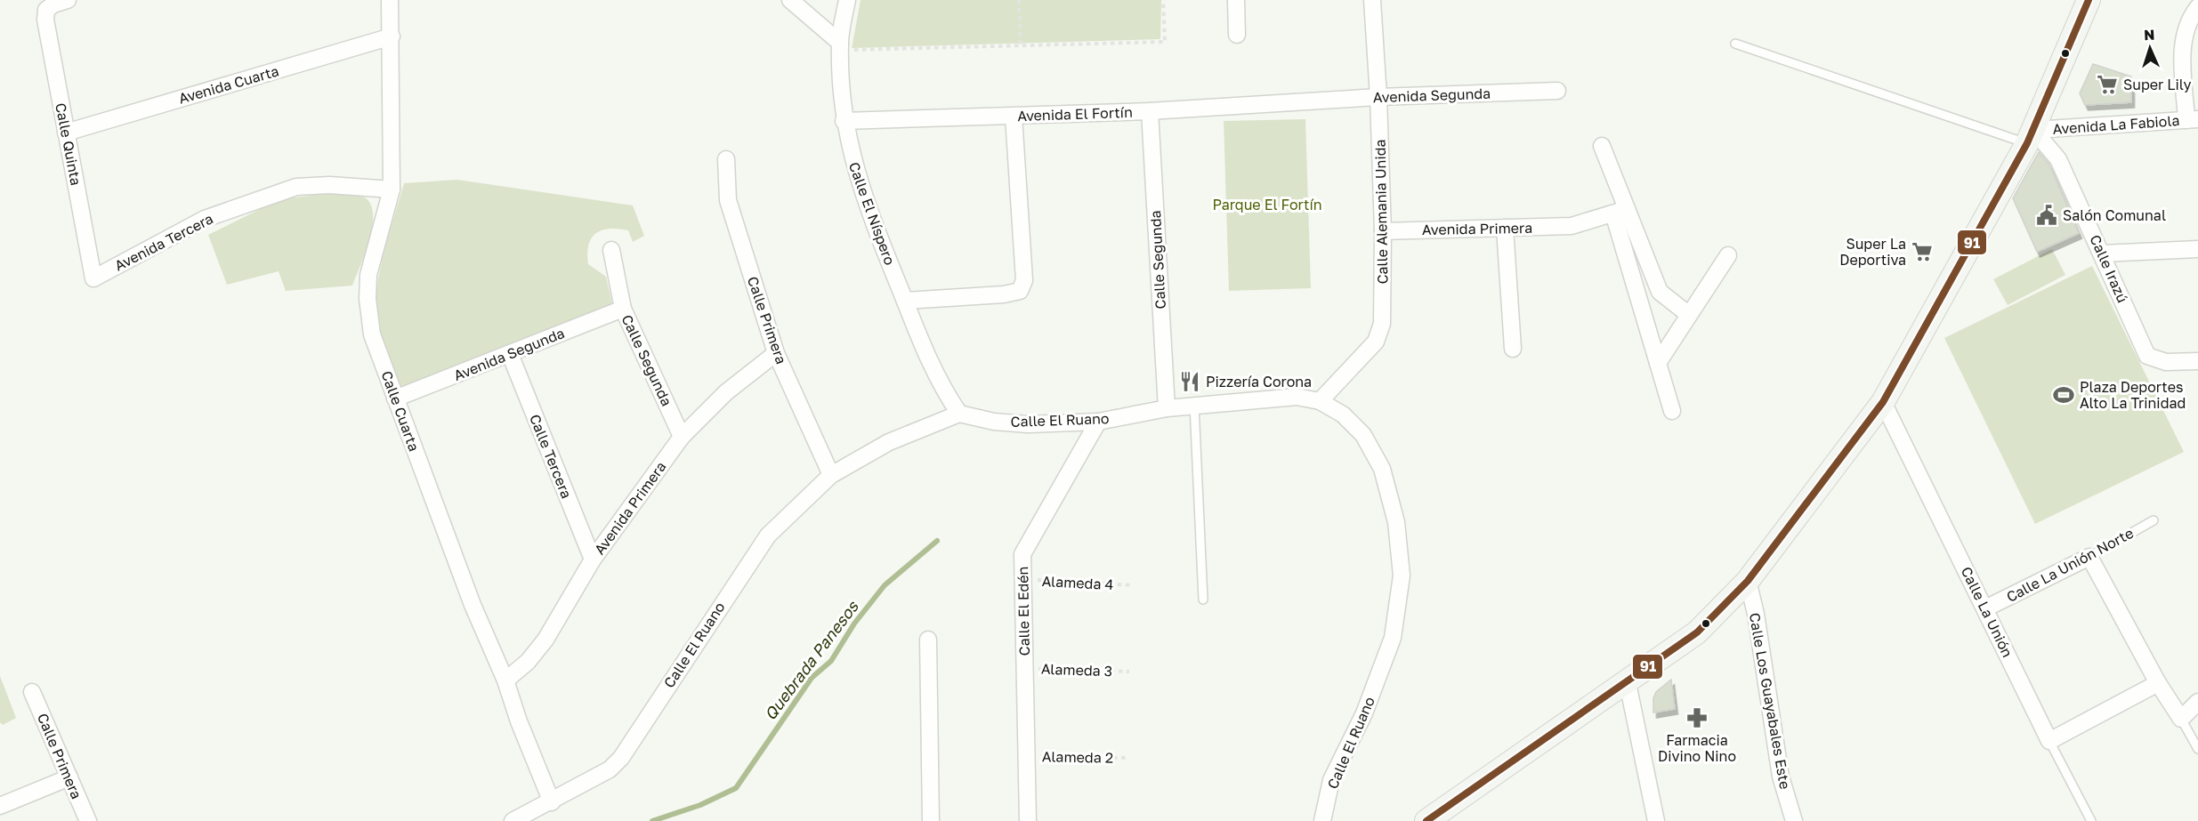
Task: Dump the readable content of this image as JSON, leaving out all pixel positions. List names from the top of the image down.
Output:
{
  "streets": {
    "street": [
      "Avenida Cuarta",
      "Avenida Segunda",
      "Avenida El Fortín",
      "Avenida La Fabiola",
      "Calle Quinta",
      "Calle Alemania Unida",
      "Calle El Níspero",
      "Avenida Primera",
      "Avenida Tercera",
      "Calle Segunda",
      "Calle Irazú",
      "Calle Primera",
      "Calle Cuarta",
      "Calle El Ruano",
      "Calle Tercera",
      "Calle La Unión Norte",
      "Calle El Edén",
      "Calle La Unión",
      "Calle Los Guayabales Este"
    ],
    "path": ["Alameda 4", "Alameda 3", "Alameda 2"]
  },
  "crossings": [
    ["Avenida Cuarta", "Calle Quinta"],
    ["Avenida Cuarta", "Calle Cuarta"],
    ["Avenida Segunda", "Avenida El Fortín"],
    ["Avenida Segunda", "Calle Alemania Unida"],
    ["Avenida Segunda", "Calle Segunda"],
    ["Avenida Segunda", "Calle Cuarta"],
    ["Avenida Segunda", "Calle Tercera"],
    ["Avenida El Fortín", "Calle El Níspero"],
    ["Avenida El Fortín", "Calle Segunda"],
    ["Avenida La Fabiola", "Calle Irazú"],
    ["Calle Quinta", "Avenida Tercera"],
    ["Calle Alemania Unida", "Avenida Primera"],
    ["Calle Alemania Unida", "Calle El Ruano"],
    ["Calle El Níspero", "Calle El Ruano"],
    ["Avenida Primera", "Calle Segunda"],
    ["Avenida Primera", "Calle Primera"],
    ["Avenida Primera", "Calle Cuarta"],
    ["Avenida Primera", "Calle Tercera"],
    ["Avenida Tercera", "Calle Cuarta"],
    ["Calle Segunda", "Calle El Ruano"],
    ["Calle Primera", "Calle El Ruano"],
    ["Calle Cuarta", "Calle El Ruano"],
    ["Calle El Ruano", "Calle El Edén"],
    ["Calle La Unión Norte", "Calle La Unión"],
    ["Alameda 4", "Calle El Edén"],
    ["Calle El Edén", "Alameda 3"],
    ["Calle El Edén", "Alameda 2"]
  ],
  "water": ["Quebrada Panesos"],
  "parks": ["Parque El Fortín"],
  "places": {
    "supermarket": ["Super Lily", "Super La Deportiva"],
    "public building": ["Salón Comunal"],
    "restaurant": ["Pizzería Corona"],
    "sports": ["Plaza Deportes Alto La Trinidad"],
    "pharmacy": ["Farmacia Divino Nino"]
  },
  "lines": ["transit line 91"],
  "north": "top"
}
